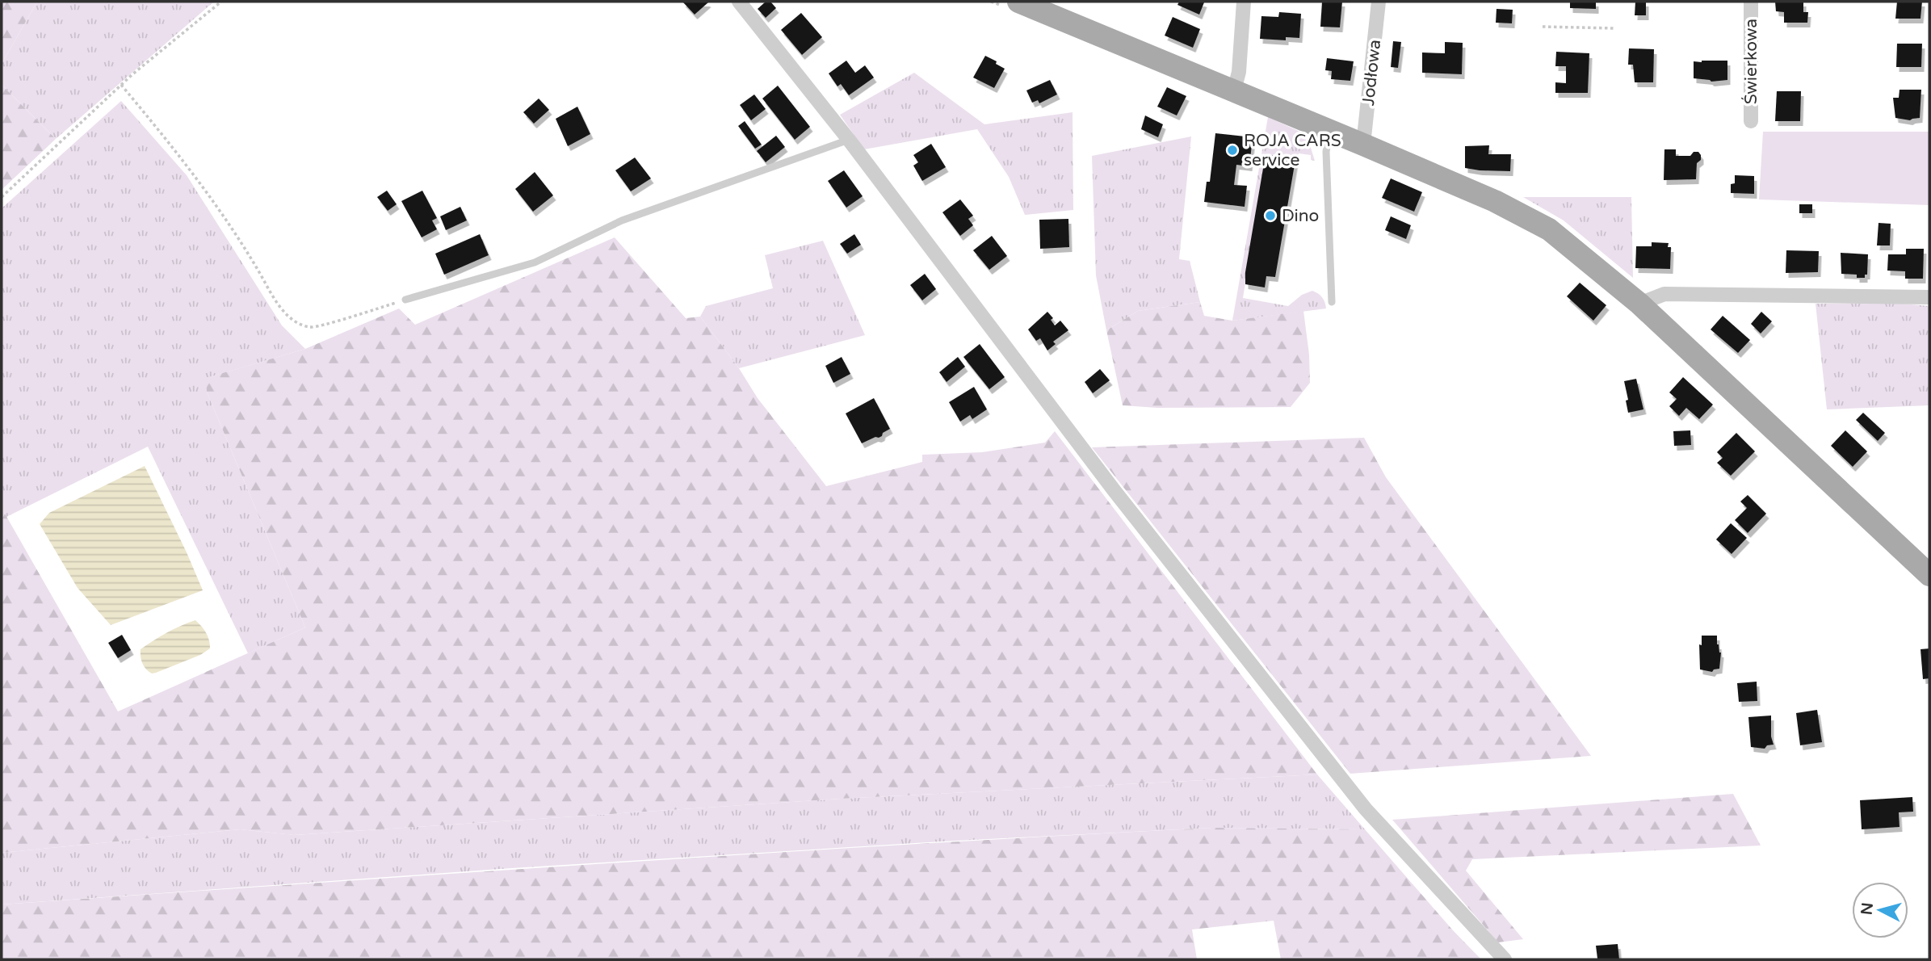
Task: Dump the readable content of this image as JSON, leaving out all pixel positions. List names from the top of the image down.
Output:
{
  "streets": {
    "street": ["Świerkowa", "Jodłowa"]
  },
  "places": ["ROJA CARS service", "Dino"],
  "north": "left"
}
